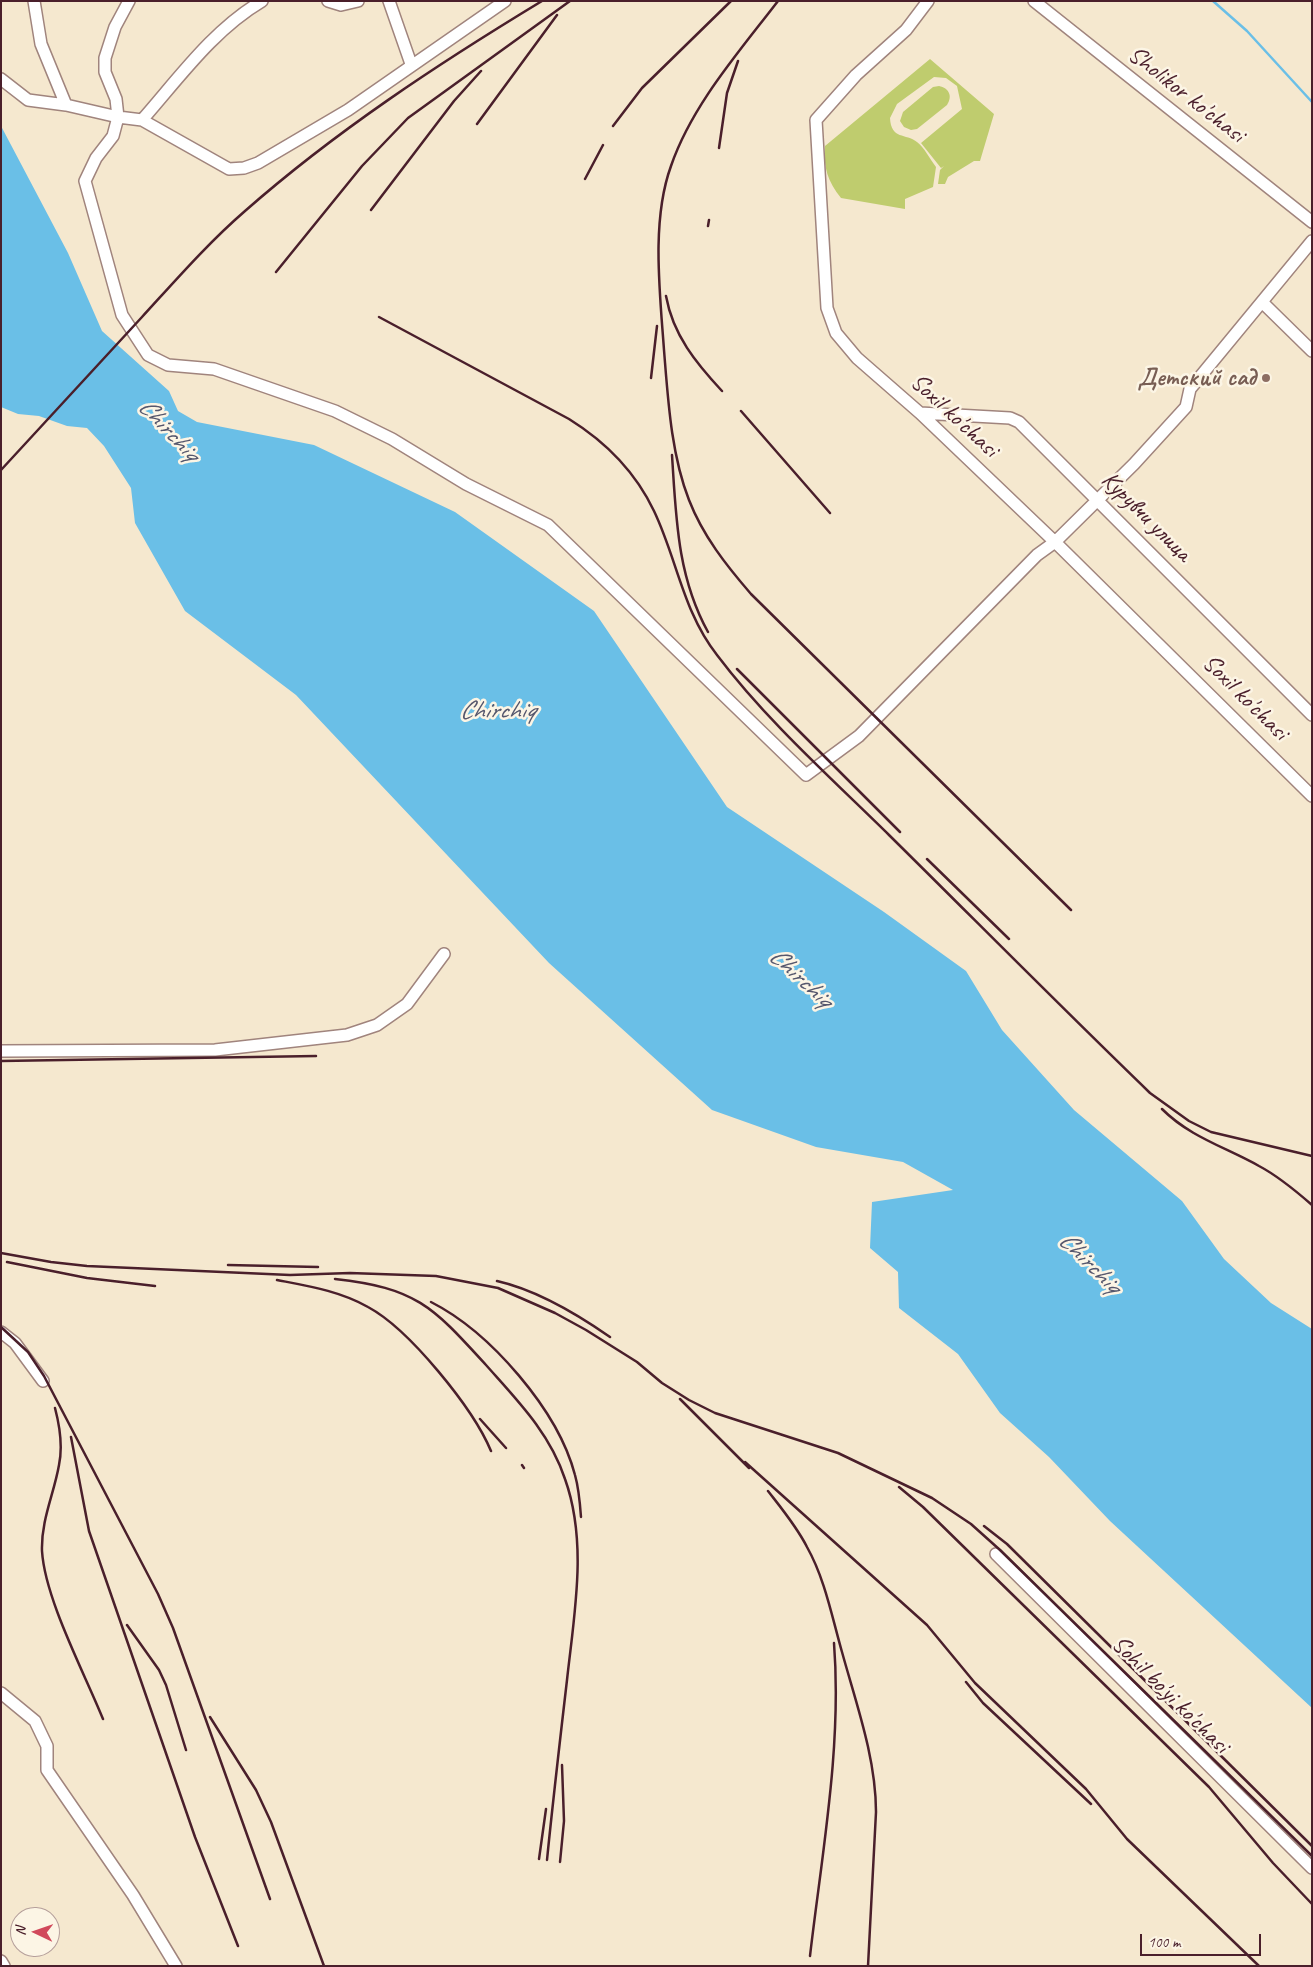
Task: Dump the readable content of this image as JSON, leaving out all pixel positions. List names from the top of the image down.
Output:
{
  "streets": {
    "street": [
      "Sholikor ko'chasi",
      "Soxil ko'chasi",
      "Курувчи улица",
      "Sohil bo'yi ko'chasi"
    ]
  },
  "crossings": [
    ["Soxil ko'chasi", "Курувчи улица"]
  ],
  "water": ["Chirchiq"],
  "places": ["Детский сад"],
  "scale_bar": "100 m",
  "north": "left"
}
